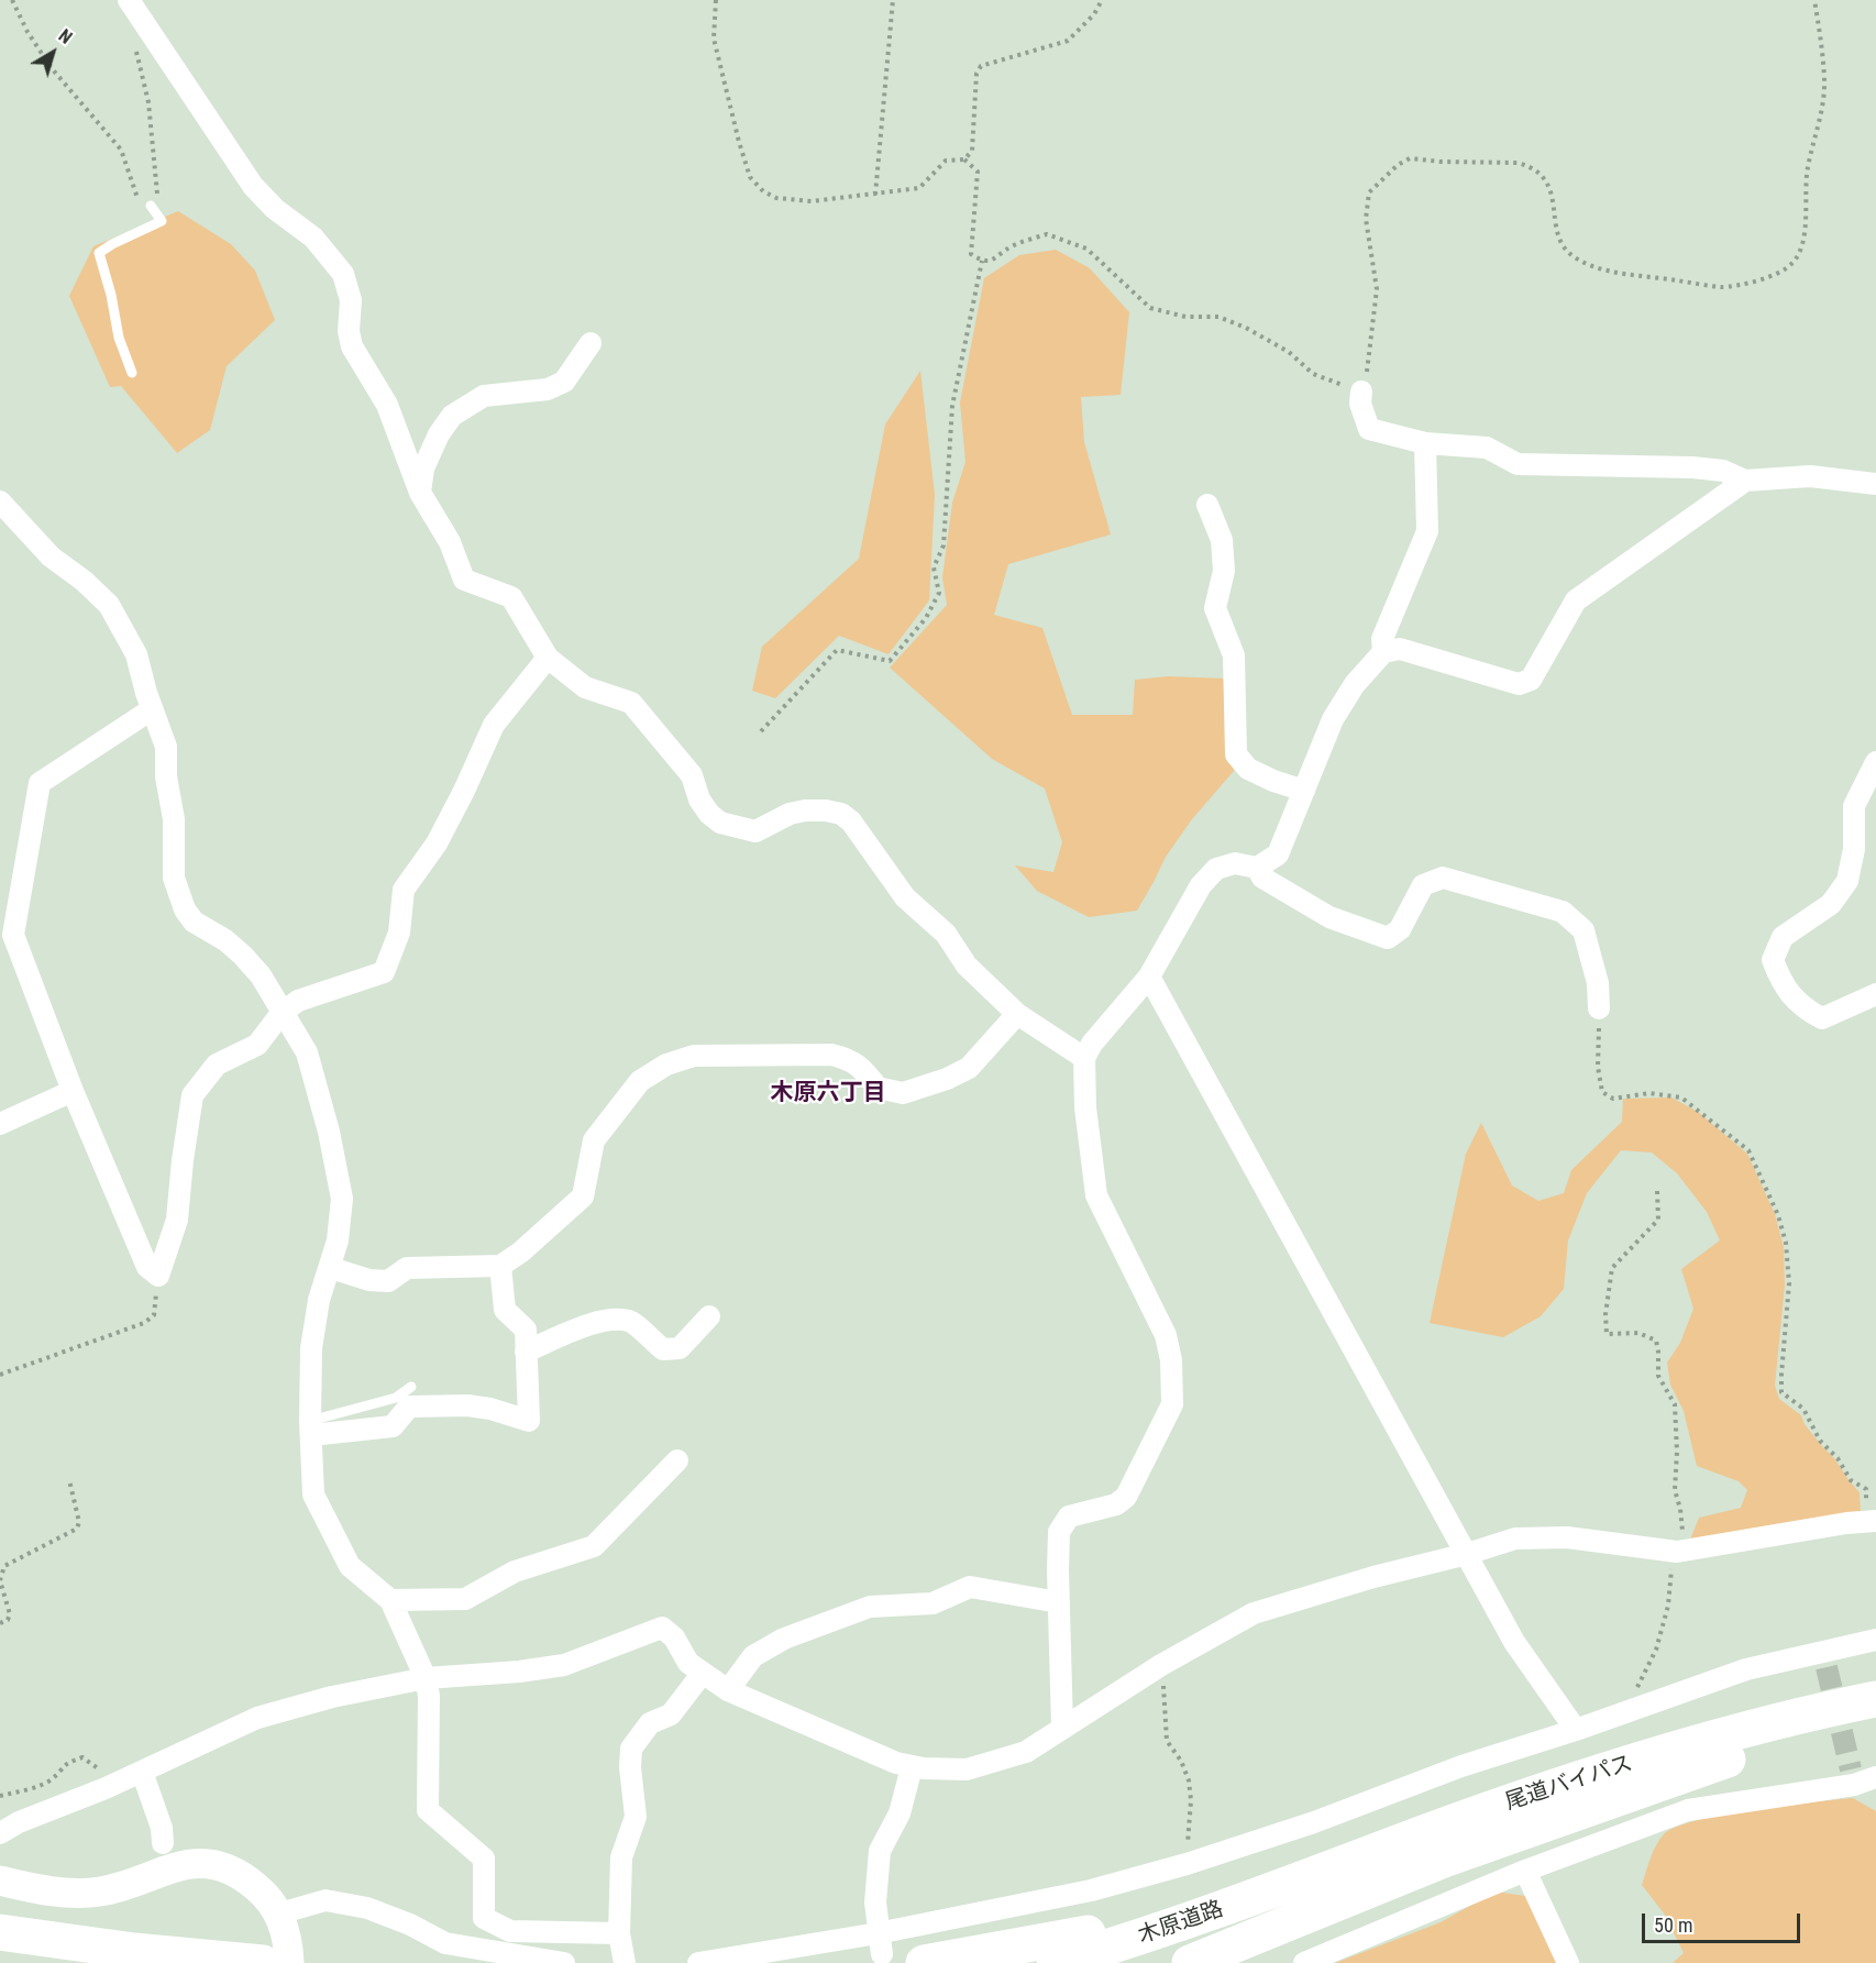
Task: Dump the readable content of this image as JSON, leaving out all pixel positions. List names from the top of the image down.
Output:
{
  "streets": {
    "highway": ["尾道バイパス", "木原道路"]
  },
  "crossings": [
    ["尾道バイパス", "木原道路"]
  ],
  "districts": ["木原六丁目"],
  "scale_bar": "50 m",
  "north": "top right"
}
